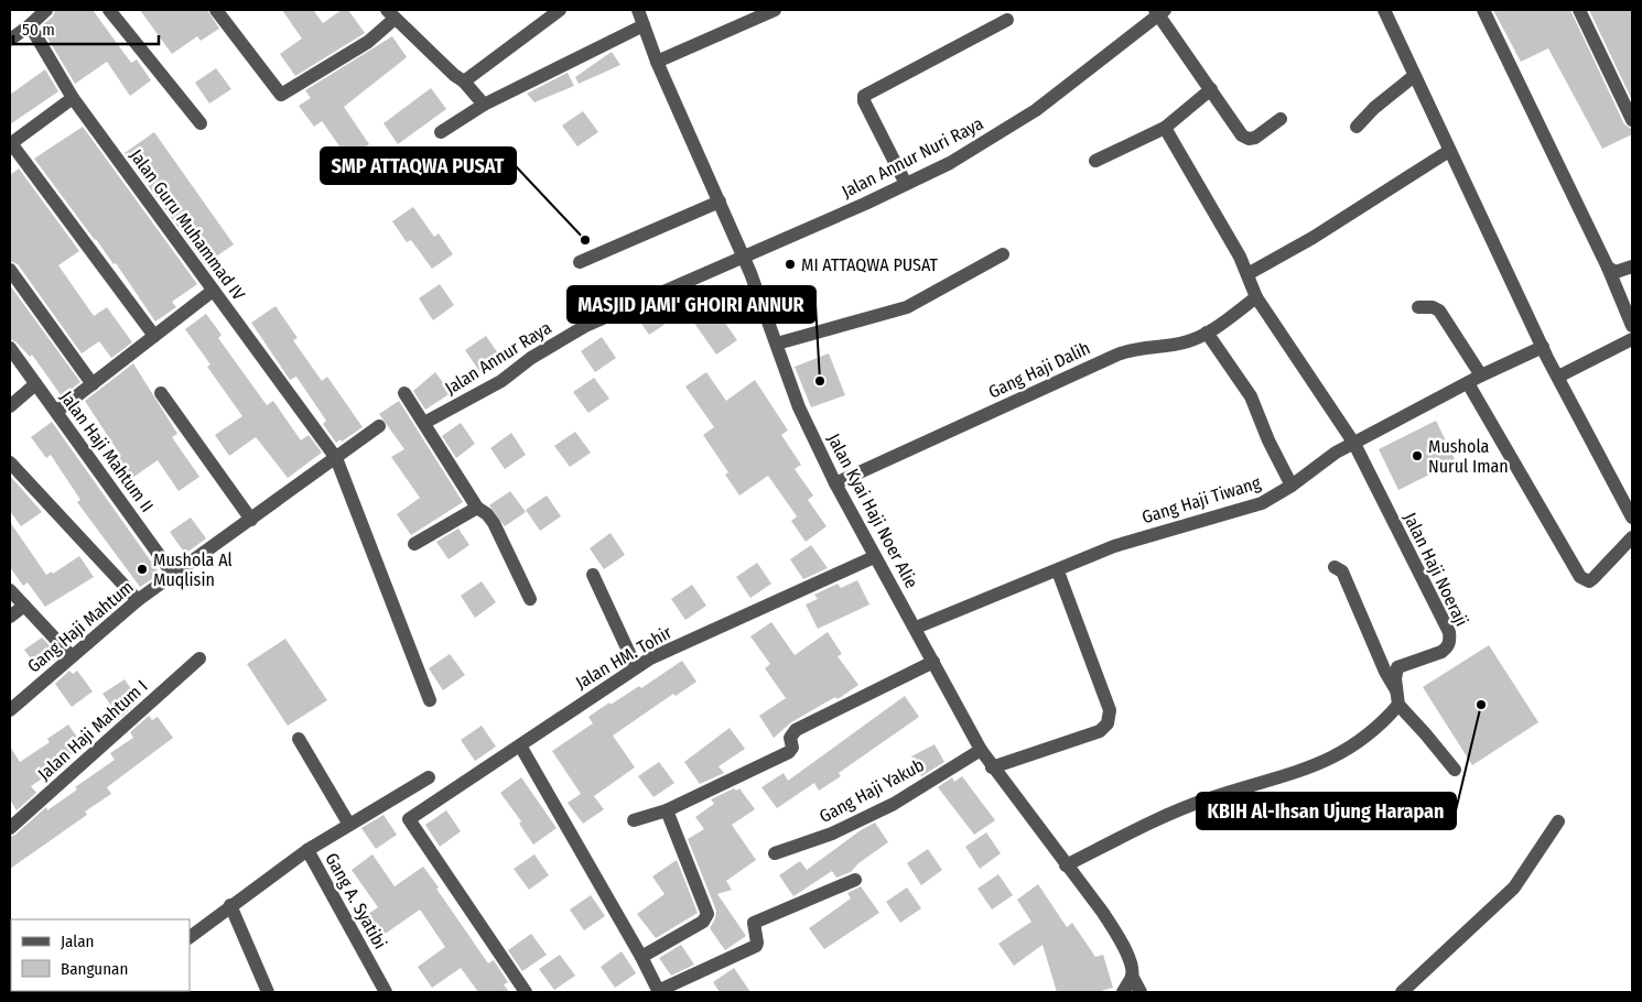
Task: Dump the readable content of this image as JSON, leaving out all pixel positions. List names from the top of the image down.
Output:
{
  "streets": {
    "street": [
      "Jalan Annur Nuri Raya",
      "Jalan Guru Muhammad IV",
      "Jalan Annur Raya",
      "Gang Haji Dalih",
      "Jalan Haji Mahtum II",
      "Gang Haji Tiwang",
      "Jalan Kyai Haji Noer Alie",
      "Jalan Haji Noeraji",
      "Gang Haji Mahtum",
      "Jalan HM. Tohir",
      "Jalan Haji Mahtum I",
      "Gang Haji Yakub",
      "Gang A. Syatibi"
    ]
  },
  "crossings": [
    ["Jalan Annur Nuri Raya", "Jalan Annur Raya"],
    ["Jalan Annur Nuri Raya", "Jalan Kyai Haji Noer Alie"],
    ["Jalan Guru Muhammad IV", "Gang Haji Mahtum"],
    ["Jalan Annur Raya", "Jalan Kyai Haji Noer Alie"],
    ["Gang Haji Dalih", "Jalan Kyai Haji Noer Alie"],
    ["Jalan Haji Mahtum II", "Gang Haji Mahtum"],
    ["Gang Haji Tiwang", "Jalan Kyai Haji Noer Alie"],
    ["Gang Haji Tiwang", "Jalan Haji Noeraji"],
    ["Jalan Kyai Haji Noer Alie", "Jalan HM. Tohir"],
    ["Jalan Kyai Haji Noer Alie", "Gang Haji Yakub"]
  ],
  "places": [
    "SMP ATTAQWA PUSAT",
    "MI ATTAQWA PUSAT",
    "MASJID JAMI' GHOIRI ANNUR",
    "Mushola Nurul Iman",
    "Mushola Al Muqlisin",
    "KBIH Al-Ihsan Ujung Harapan"
  ],
  "legend": ["Jalan", "Bangunan"],
  "scale_bar": "50 m"
}
